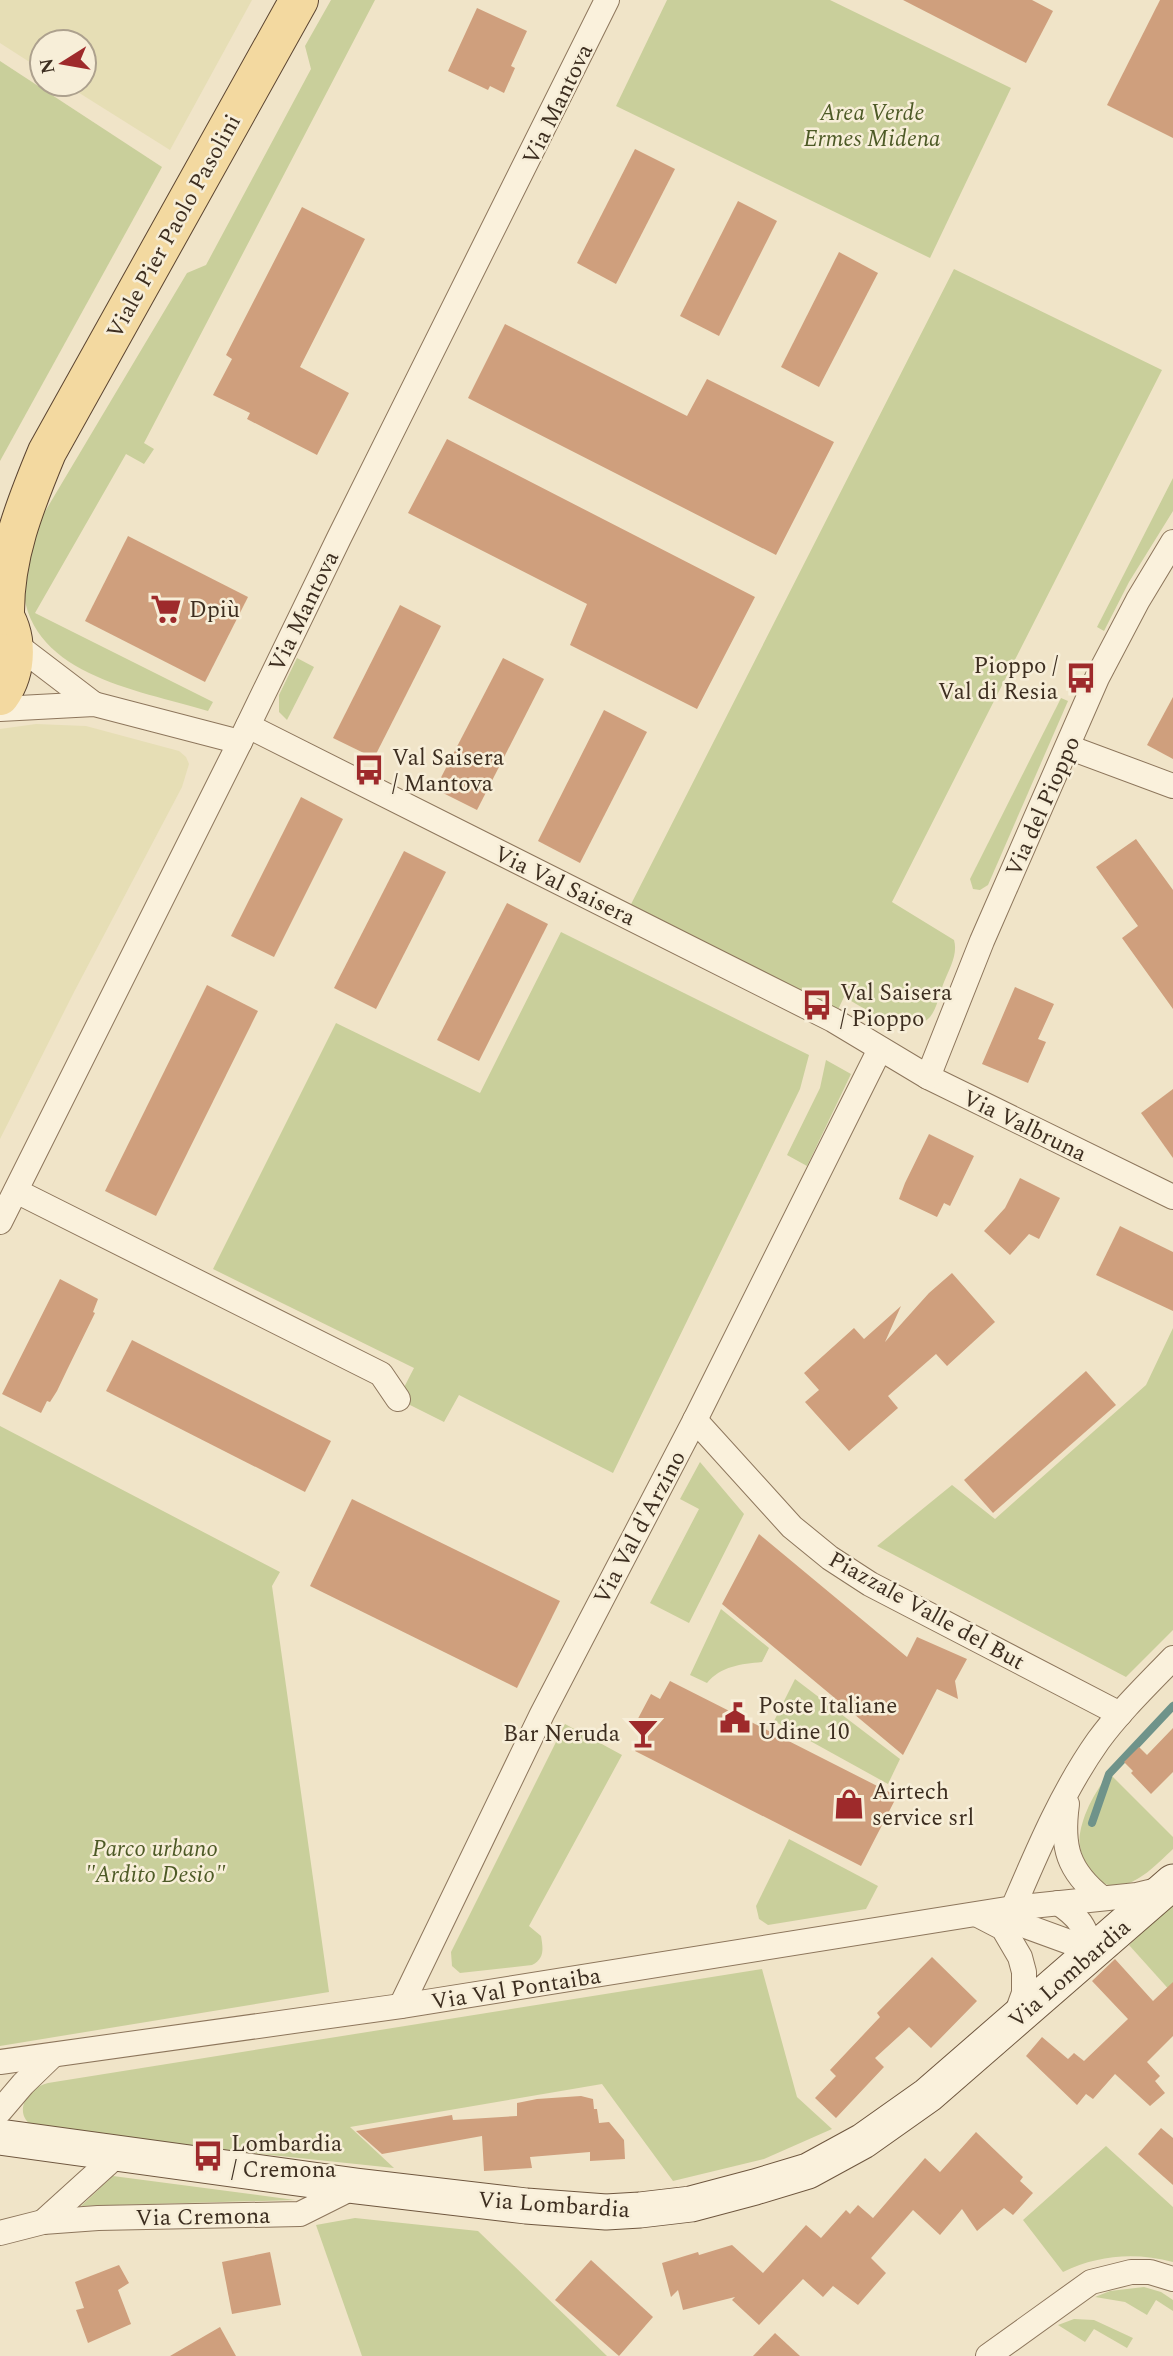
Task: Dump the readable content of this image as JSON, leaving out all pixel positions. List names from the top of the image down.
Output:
{
  "streets": {
    "main road": ["Viale Pier Paolo Pasolini"],
    "street": [
      "Via Mantova",
      "Via del Pioppo",
      "Via Val Saisera",
      "Via Valbruna",
      "Via Val d'Arzino",
      "Piazzale Valle del But",
      "Via Lombardia",
      "Via Val Pontaiba",
      "Via Cremona"
    ]
  },
  "crossings": [
    ["Via Mantova", "Via Val Saisera"],
    ["Via del Pioppo", "Via Valbruna"],
    ["Via Val Saisera", "Via Valbruna"],
    ["Via Val Saisera", "Via Val d'Arzino"],
    ["Via Valbruna", "Via Val d'Arzino"],
    ["Via Val d'Arzino", "Piazzale Valle del But"],
    ["Via Val d'Arzino", "Via Val Pontaiba"],
    ["Via Lombardia", "Via Val Pontaiba"],
    ["Via Lombardia", "Via Cremona"]
  ],
  "parks": ["Area Verde Ermes Midena", "Parco urbano \"Ardito Desio\""],
  "places": {
    "supermarket": ["Dpiù"],
    "bus stop": [
      "Pioppo / Val di Resia",
      "Val Saisera / Mantova",
      "Val Saisera / Pioppo",
      "Lombardia / Cremona"
    ],
    "public building": ["Poste Italiane Udine 10"],
    "bar": ["Bar Neruda"],
    "shop": ["Airtech service srl"]
  },
  "north": "left"
}
